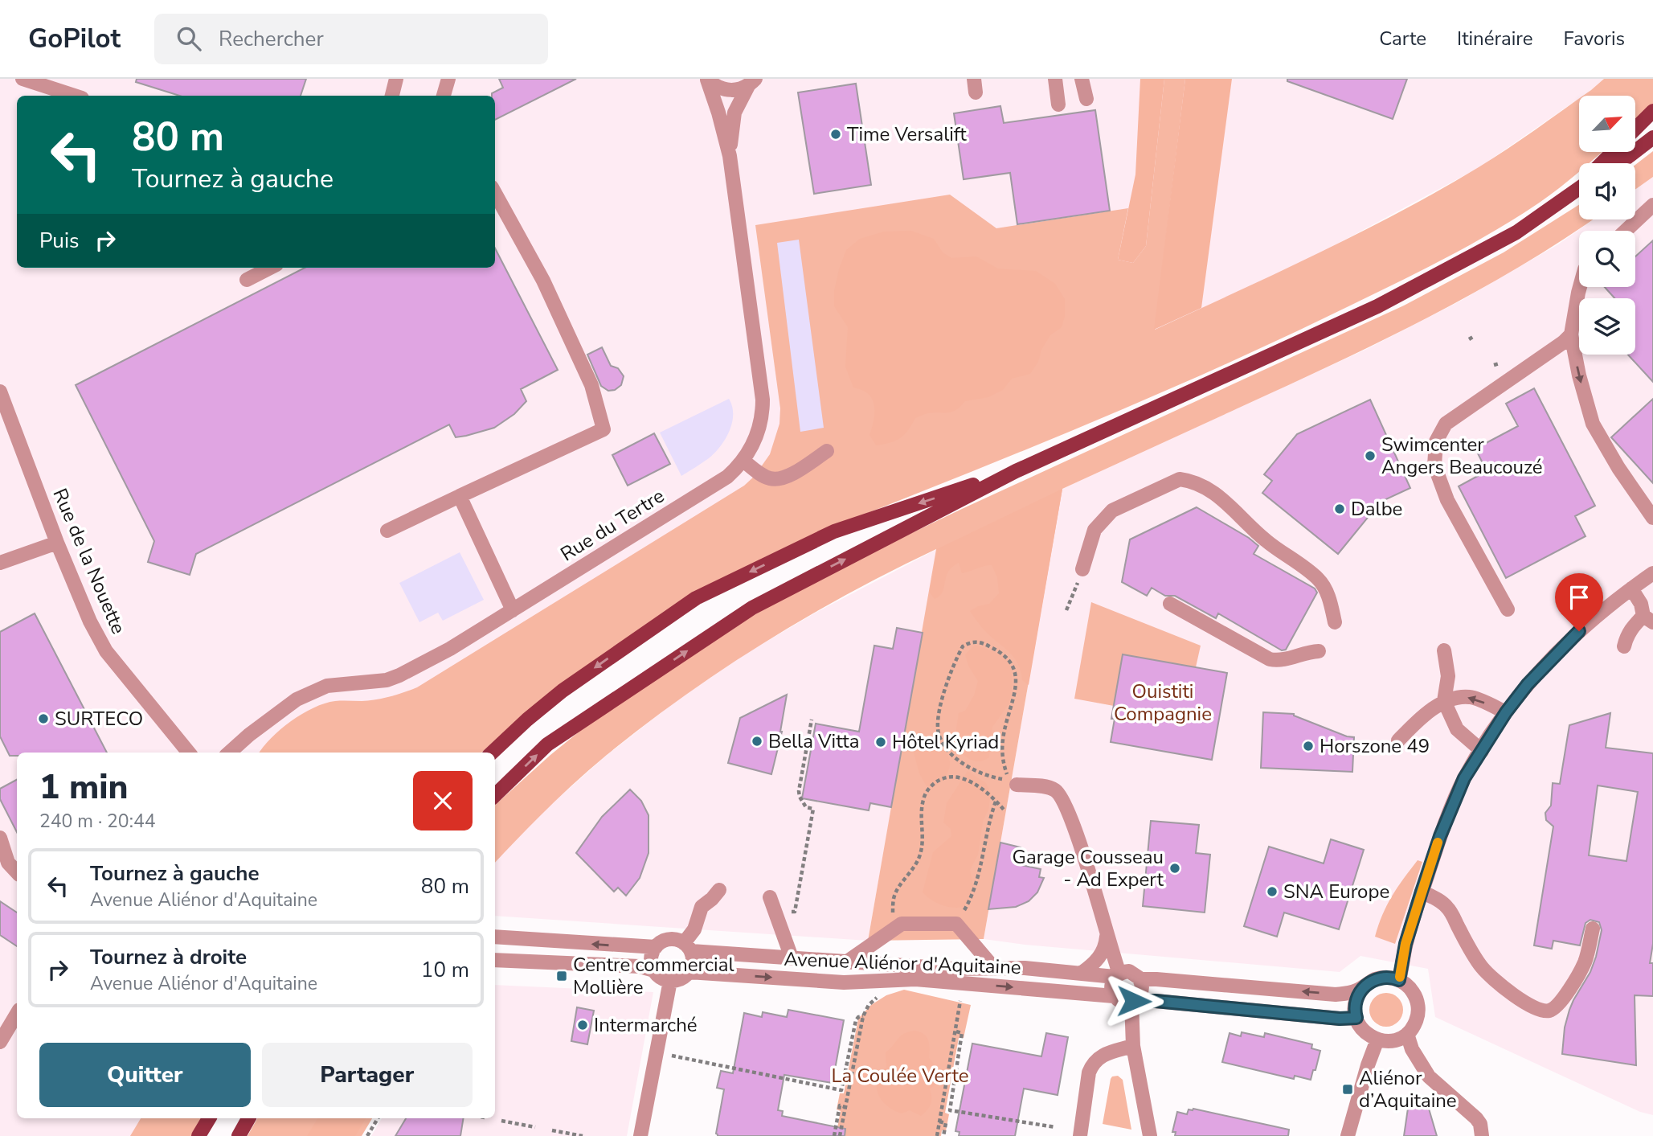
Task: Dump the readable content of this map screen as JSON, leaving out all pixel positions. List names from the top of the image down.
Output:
{
  "streets": {
    "street": ["Rue du Tertre", "Rue de la Nouette", "Avenue Aliénor d'Aquitaine"]
  },
  "parks": ["Ouistiti Compagnie", "La Coulée Verte"],
  "places": {
    "other": [
      "Time Versalift",
      "Swimcenter Angers Beaucouzé",
      "Dalbe",
      "SURTECO",
      "Bella Vitta",
      "Hôtel Kyriad",
      "Horszone 49",
      "Garage Cousseau - Ad Expert",
      "SNA Europe",
      "Intermarché"
    ],
    "transit": ["Centre commercial Mollière", "Aliénor d’Aquitaine"]
  },
  "north": "top right",
  "page": {
    "header": "GoPilot",
    "search": "Rechercher",
    "nav": ["Carte", "Itinéraire", "Favoris"],
    "turn": ["80 m", "Tournez à gauche"],
    "then": "Puis",
    "heading": ["1 min", "240 m · 20:44"],
    "list": [
      {
        "name": "Tournez à gauche",
        "note": "Avenue Aliénor d'Aquitaine",
        "value": "80 m"
      },
      {
        "name": "Tournez à droite",
        "note": "Avenue Aliénor d'Aquitaine",
        "value": "10 m"
      }
    ],
    "buttons": ["Quitter", "Partager"]
  }
}
